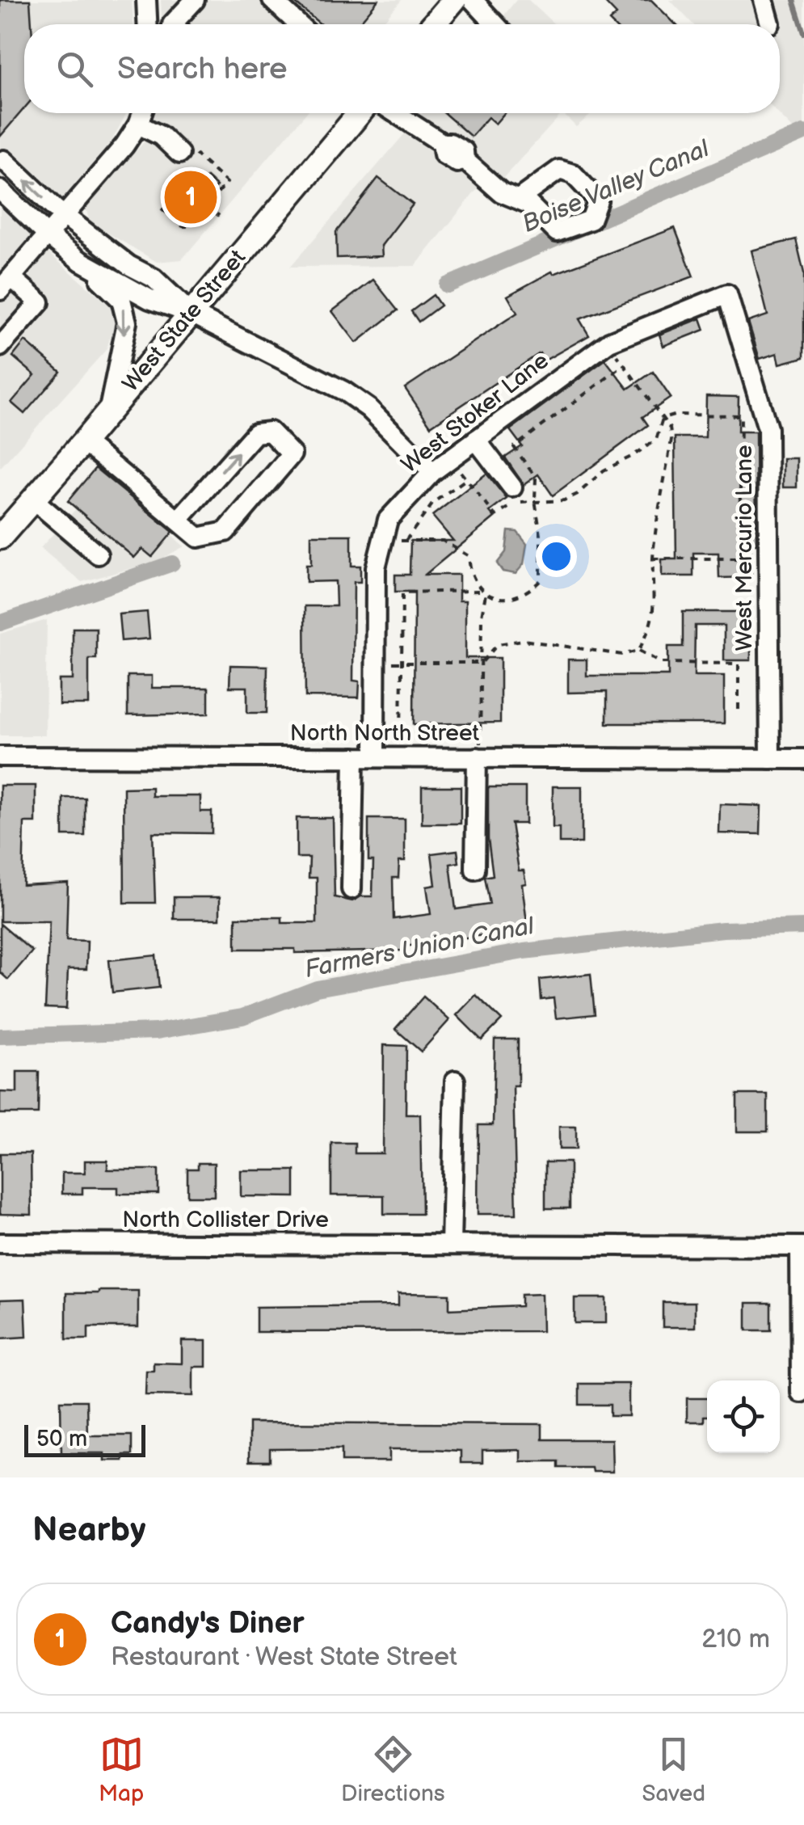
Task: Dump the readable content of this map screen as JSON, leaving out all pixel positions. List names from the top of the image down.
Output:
{
  "streets": {
    "main road": ["West State Street"],
    "street": [
      "West Stoker Lane",
      "West Mercurio Lane",
      "North North Street",
      "North Collister Drive"
    ]
  },
  "crossings": [
    ["West Stoker Lane", "West Mercurio Lane"],
    ["West Stoker Lane", "North North Street"],
    ["West Mercurio Lane", "North North Street"]
  ],
  "water": ["Boise Valley Canal", "Farmers Union Canal"],
  "scale_bar": "50 m",
  "page": {
    "search": "Search here",
    "pins": "1",
    "scale": "50 m",
    "heading": "Nearby",
    "list": [
      {
        "mark": "1",
        "name": "Candy's Diner",
        "note": "Restaurant · West State Street",
        "value": "210 m"
      }
    ],
    "nav": ["Map", "Directions", "Saved"]
  }
}
